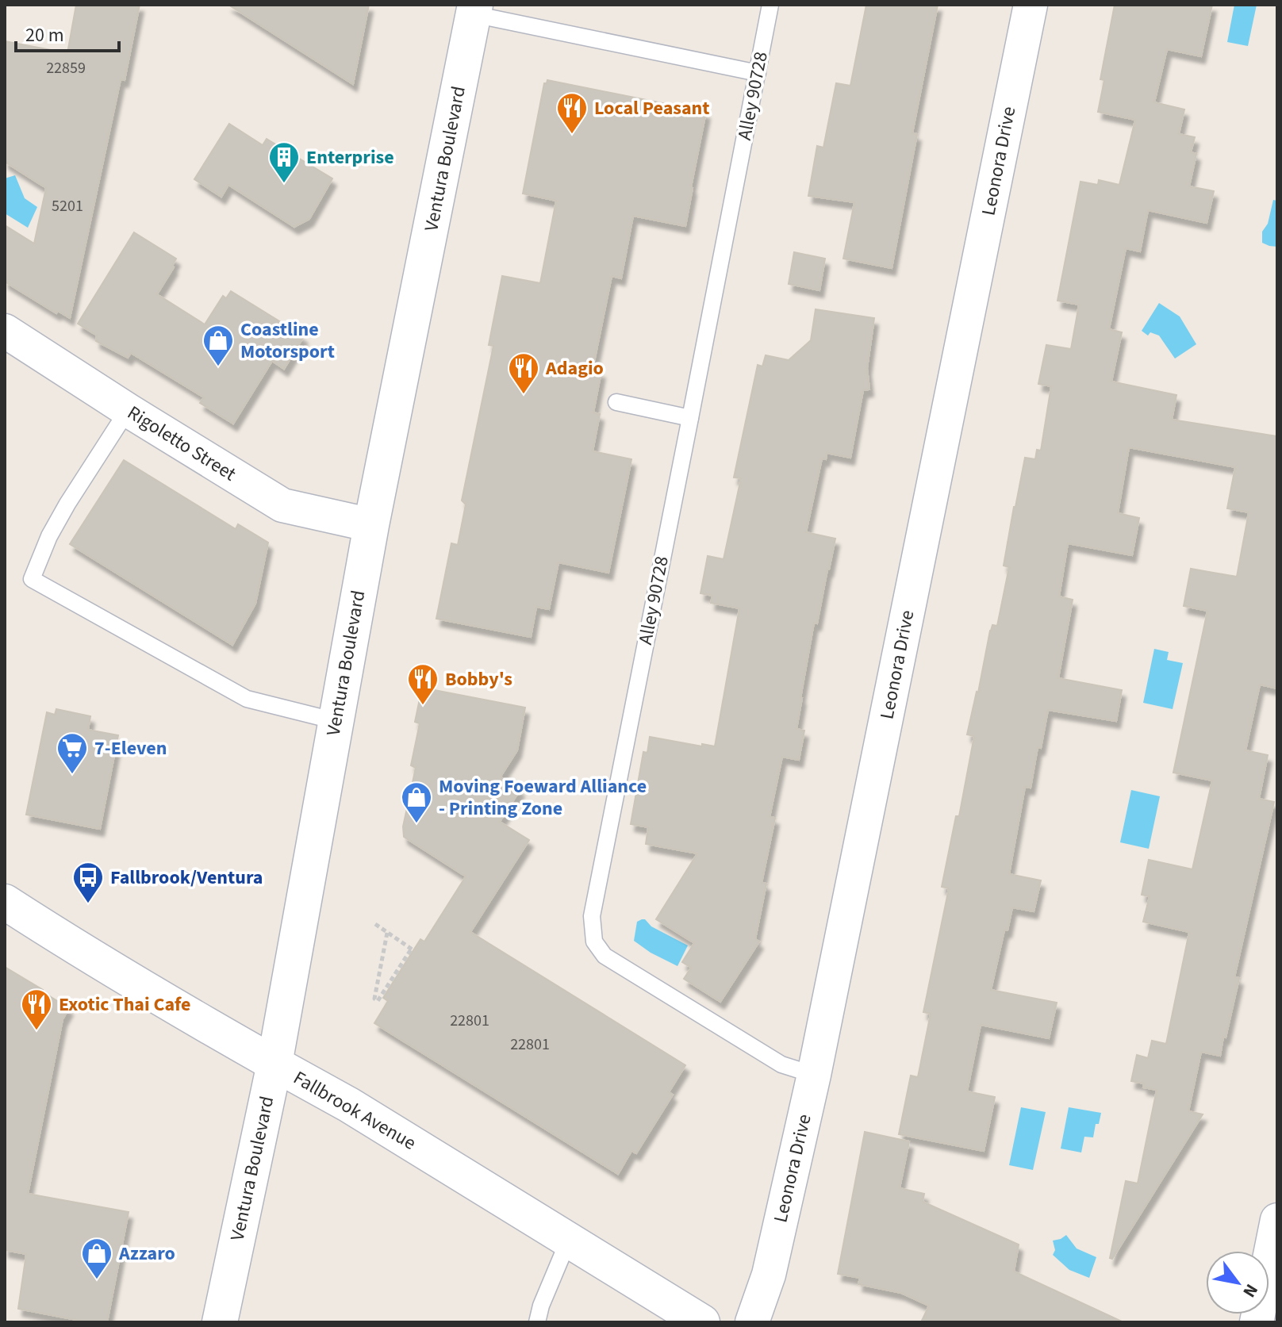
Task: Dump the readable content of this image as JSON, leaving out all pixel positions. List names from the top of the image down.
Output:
{
  "streets": {
    "main road": ["Ventura Boulevard", "Fallbrook Avenue"],
    "street": ["Leonora Drive", "Rigoletto Street"],
    "lane": ["Alley 90728"]
  },
  "crossings": [
    ["Alley 90728", "Leonora Drive"],
    ["Ventura Boulevard", "Rigoletto Street"],
    ["Ventura Boulevard", "Fallbrook Avenue"]
  ],
  "places": {
    "restaurant": [
      "Local Peasant",
      "Adagio",
      "Bobby's",
      "Exotic Thai Cafe"
    ],
    "building": ["Enterprise"],
    "shop": ["Coastline Motorsport", "Moving Foeward Alliance - Printing Zone", "Azzaro"],
    "supermarket": ["7-Eleven"],
    "bus stop": ["Fallbrook/Ventura"]
  },
  "house_numbers": [
    "22859",
    "5201",
    "22801",
    "22801"
  ],
  "scale_bar": "20 m",
  "north": "bottom right"
}
